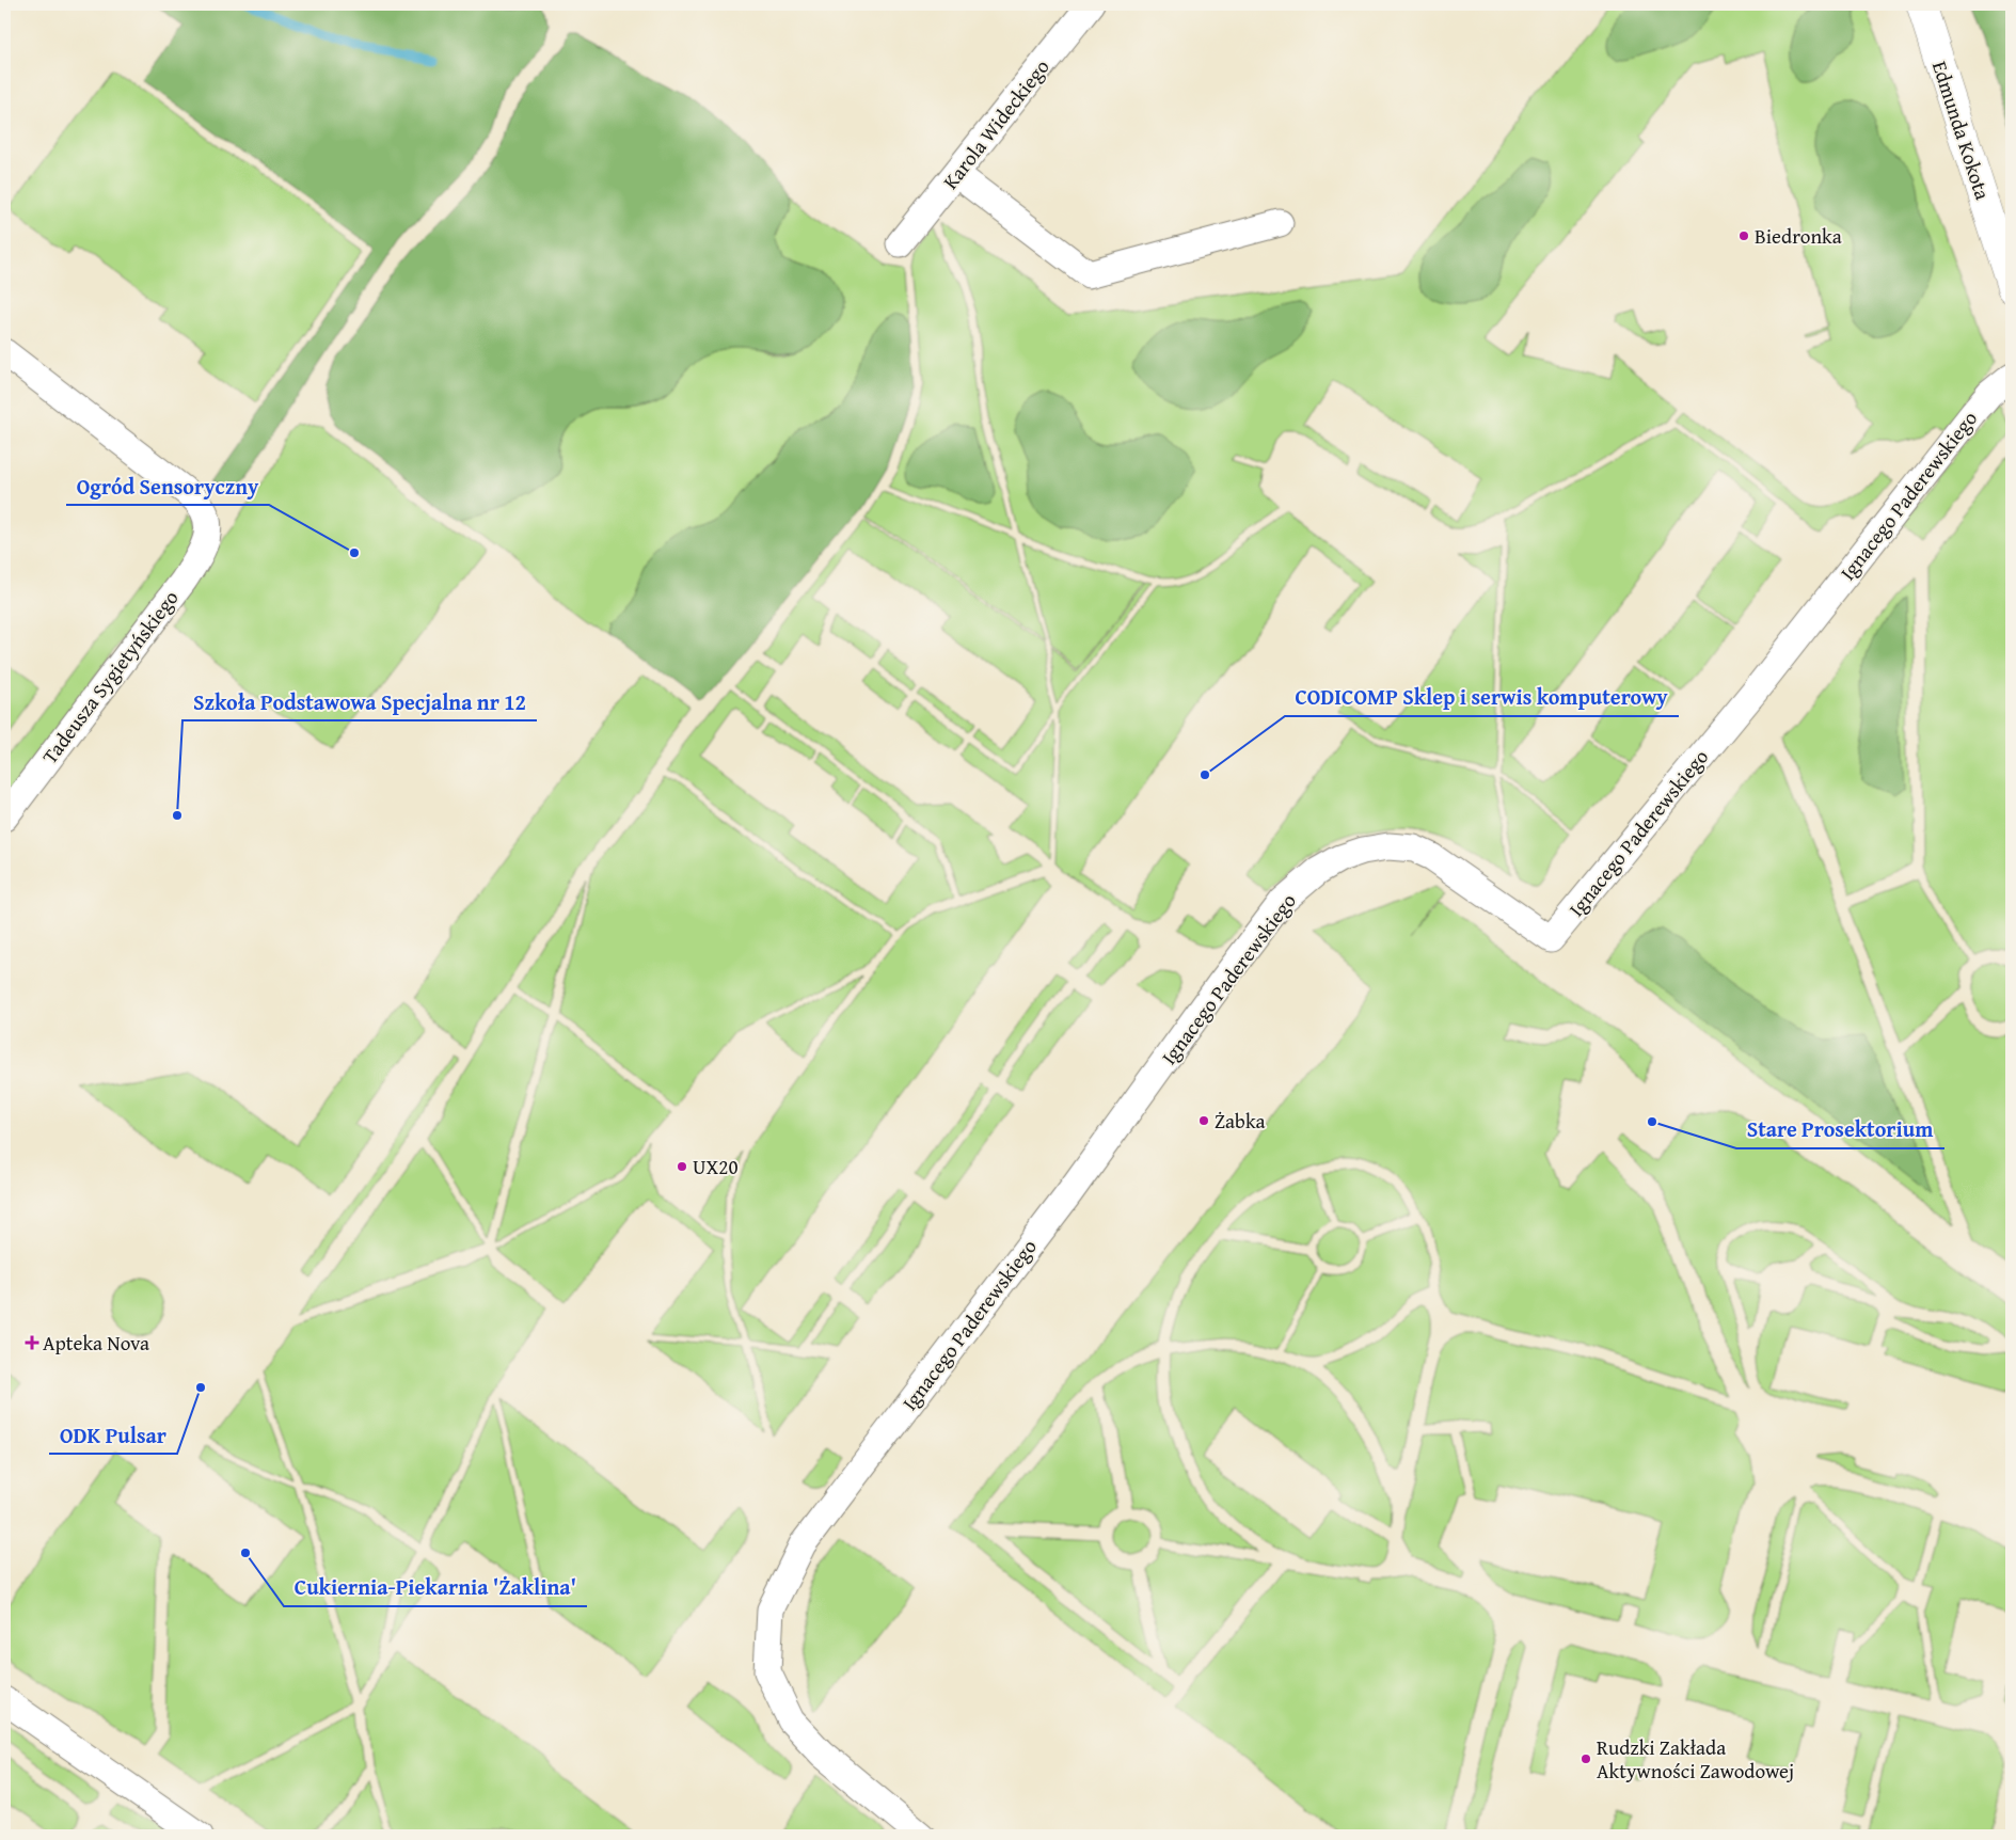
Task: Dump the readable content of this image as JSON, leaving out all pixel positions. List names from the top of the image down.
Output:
{
  "streets": {
    "street": [
      "Karola Wideckiego",
      "Edmunda Kokota",
      "Ignacego Paderewskiego",
      "Tadeusza Sygietyńskiego"
    ]
  },
  "places": {
    "other": [
      "Biedronka",
      "Ogród Sensoryczny",
      "CODICOMP Sklep i serwis komputerowy",
      "Szkoła Podstawowa Specjalna nr 12",
      "Żabka",
      "Stare Prosektorium",
      "UX20",
      "ODK Pulsar",
      "Cukiernia-Piekarnia 'Żaklina'",
      "Rudzki Zakłada Aktywności Zawodowej"
    ],
    "health": ["Apteka Nova"]
  }
}
